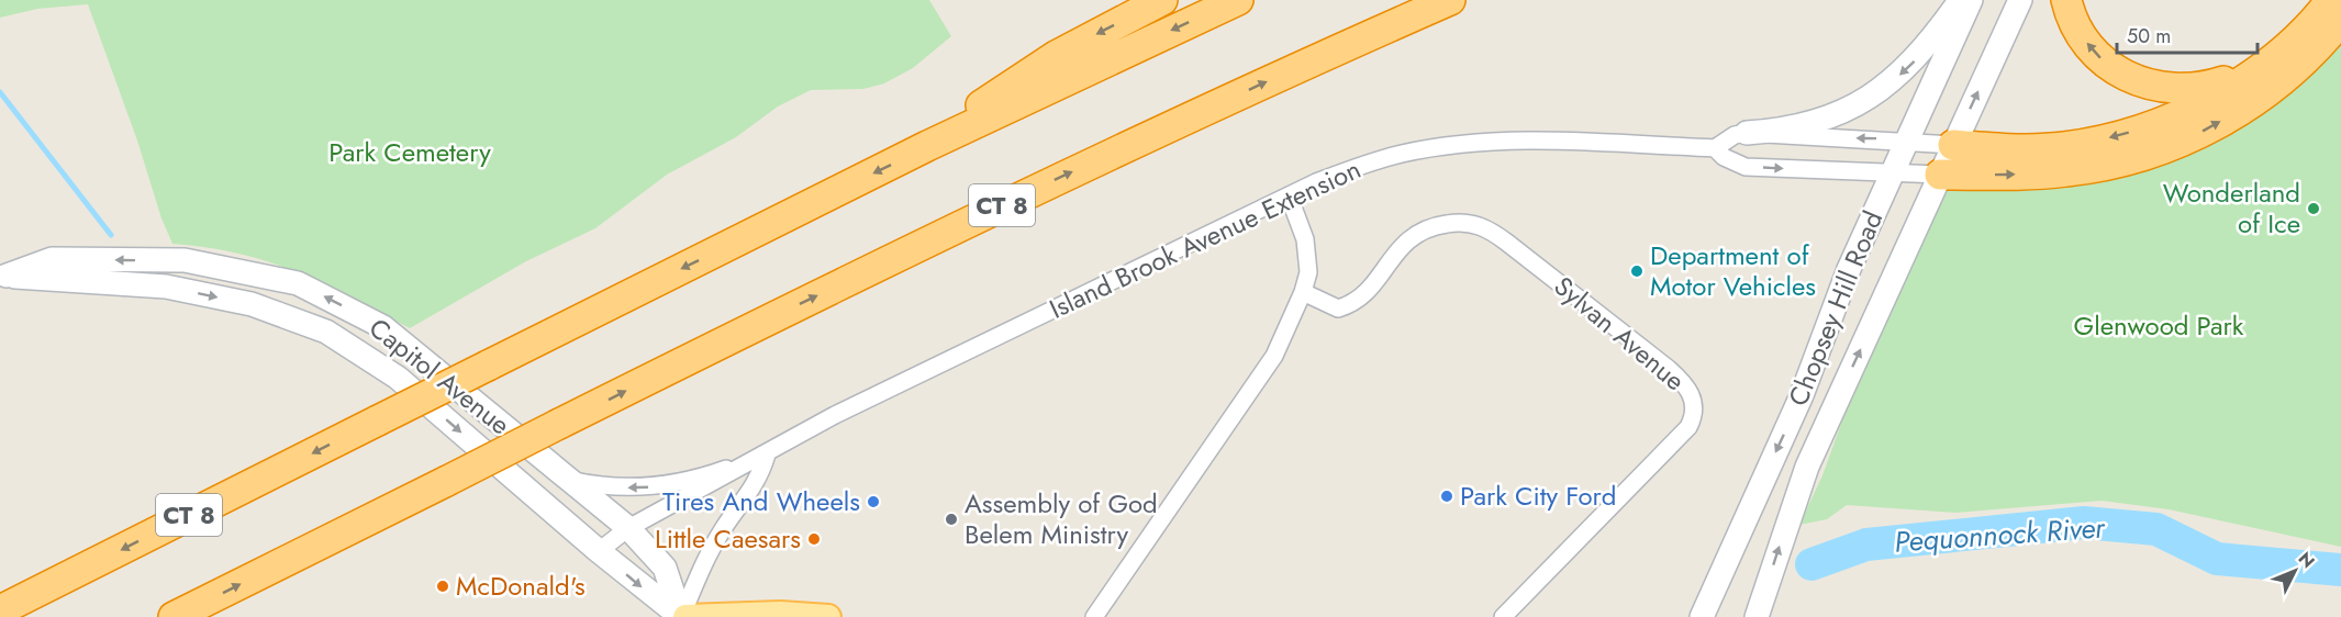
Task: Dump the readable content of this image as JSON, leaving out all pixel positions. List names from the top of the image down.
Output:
{
  "streets": {
    "highway": ["CT 8"],
    "main road": ["Chopsey Hill Road", "Capitol Avenue"],
    "street": ["Island Brook Avenue Extension", "Sylvan Avenue"]
  },
  "crossings": [
    ["Island Brook Avenue Extension", "Chopsey Hill Road"],
    ["Island Brook Avenue Extension", "Capitol Avenue"]
  ],
  "water": ["Pequonnock River"],
  "parks": ["Park Cemetery", "Glenwood Park"],
  "places": [
    "Wonderland of Ice",
    "Department of Motor Vehicles",
    "Park City Ford",
    "Tires And Wheels",
    "Assembly of God Belem Ministry",
    "Little Caesars",
    "McDonald's"
  ],
  "scale_bar": "50 m",
  "north": "top right"
}
